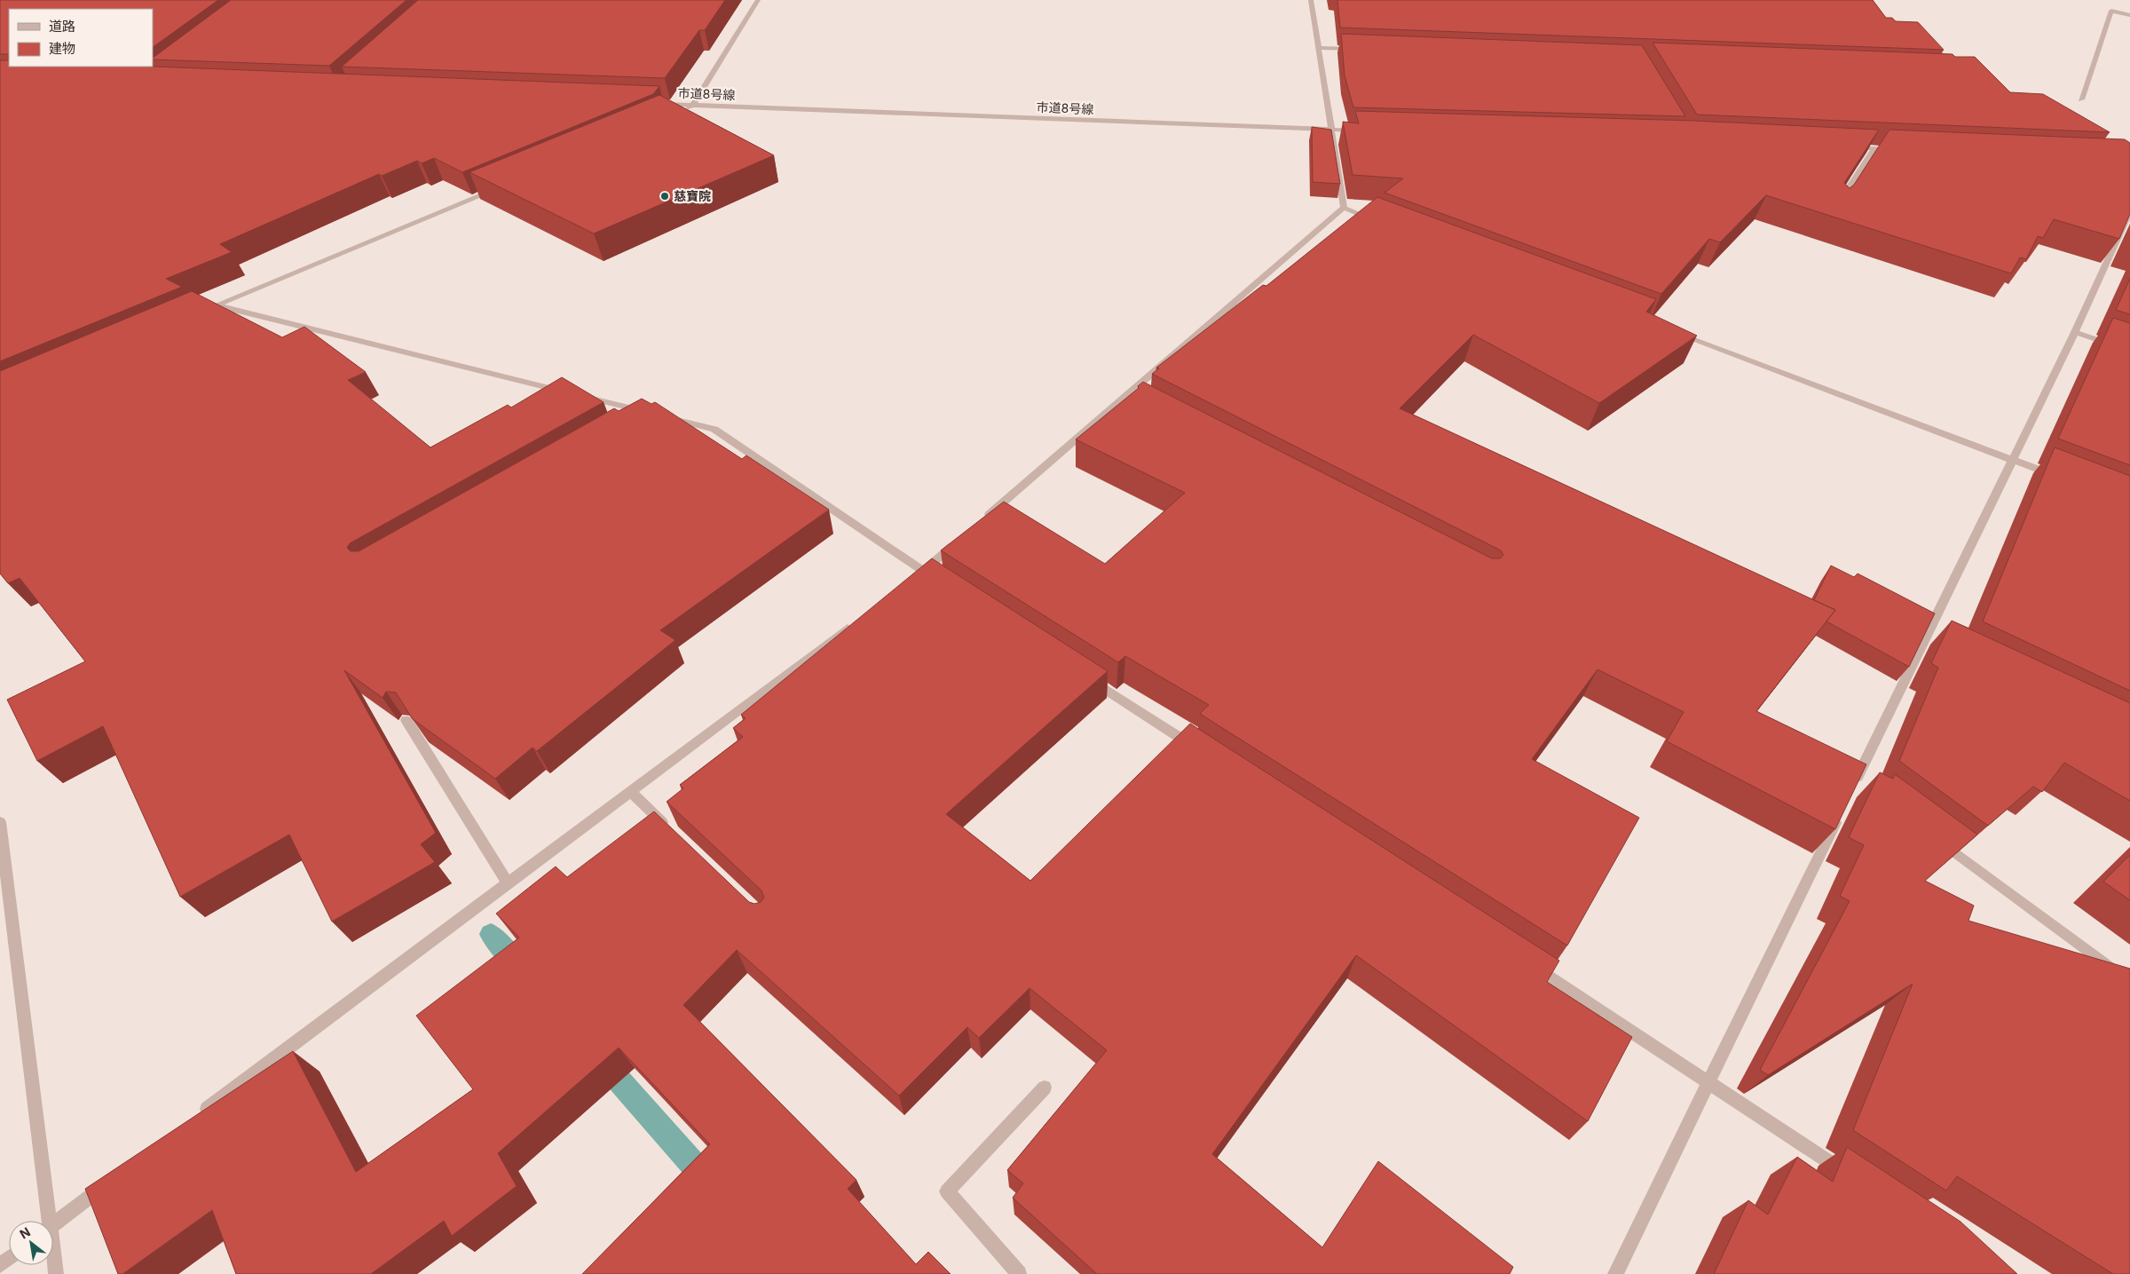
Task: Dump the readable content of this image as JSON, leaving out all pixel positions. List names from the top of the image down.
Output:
{
  "streets": {
    "street": ["市道8号線"]
  },
  "places": ["慈寶院"],
  "legend": ["道路", "建物"],
  "north": "top left"
}
